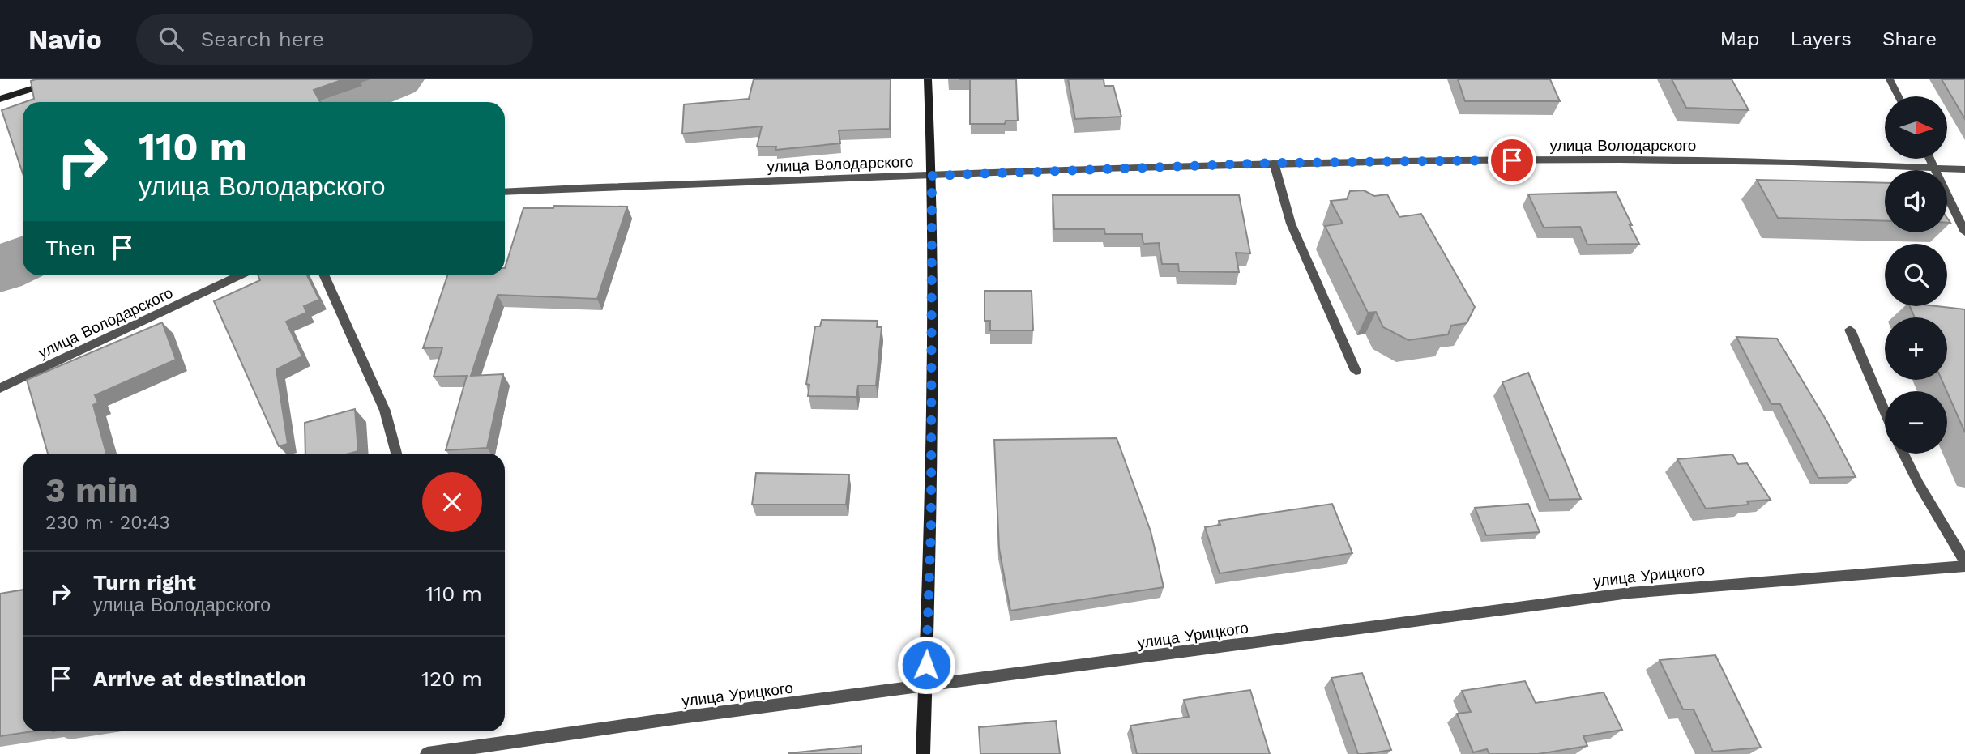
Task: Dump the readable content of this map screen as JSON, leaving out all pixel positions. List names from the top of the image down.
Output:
{
  "streets": {
    "street": ["улица Володарского", "улица Урицкого"]
  },
  "north": "right",
  "page": {
    "header": "Navio",
    "search": "Search here",
    "nav": ["Map", "Layers", "Share"],
    "map_buttons": ["+", "−"],
    "turn": ["110 m", "улица Володарского"],
    "then": "Then",
    "heading": ["3 min", "230 m · 20:43"],
    "list": [
      {
        "name": "Turn right",
        "note": "улица Володарского",
        "value": "110 m"
      },
      {
        "name": "Arrive at destination",
        "value": "120 m"
      }
    ]
  }
}
